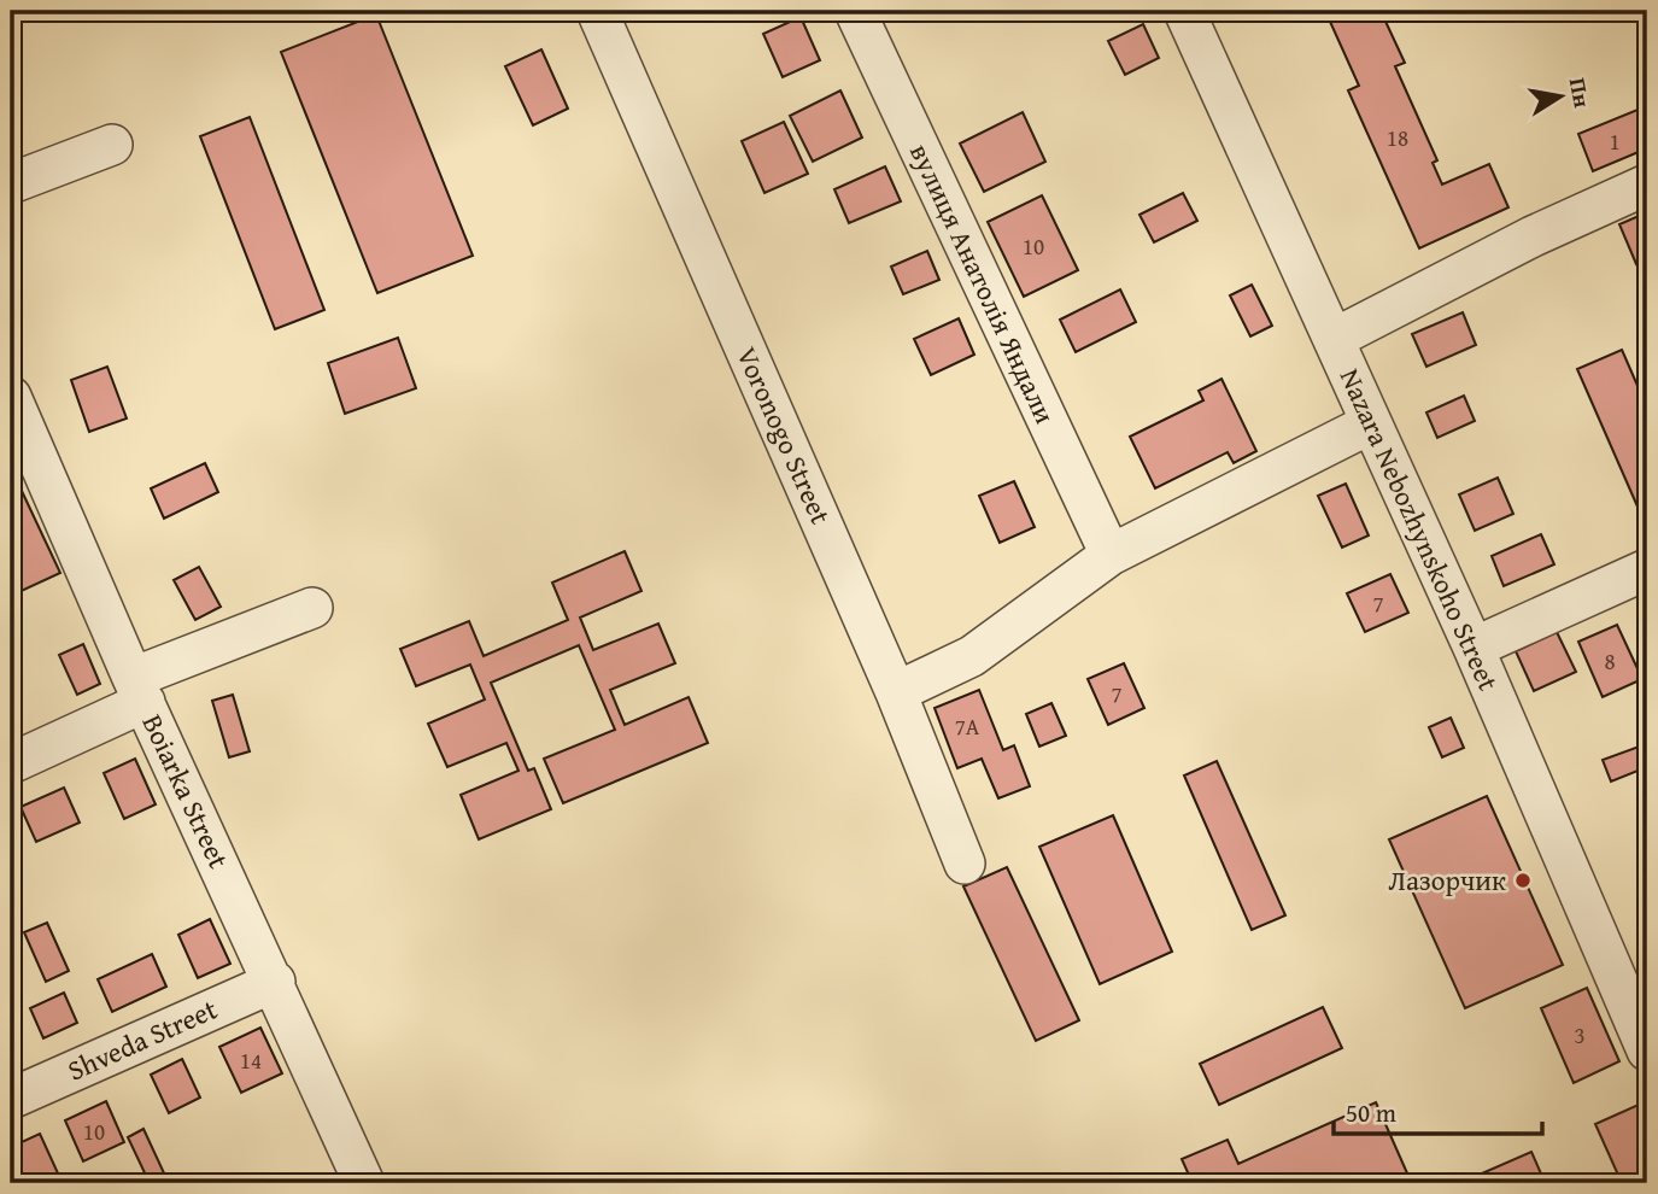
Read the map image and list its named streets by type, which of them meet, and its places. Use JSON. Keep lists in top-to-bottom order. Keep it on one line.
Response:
{"streets":{"street":["вулиця Анатолія Яндали","Voronogo Street","Nazara Nebozhynskoho Street","Boiarka Street","Shveda Street"]},"crossings":[["Boiarka Street","Shveda Street"]],"places":["Лазорчик"],"house_numbers":["18","1","10","7","8","7","7А","3","14","10"],"scale_bar":"50 m","north":"right"}
